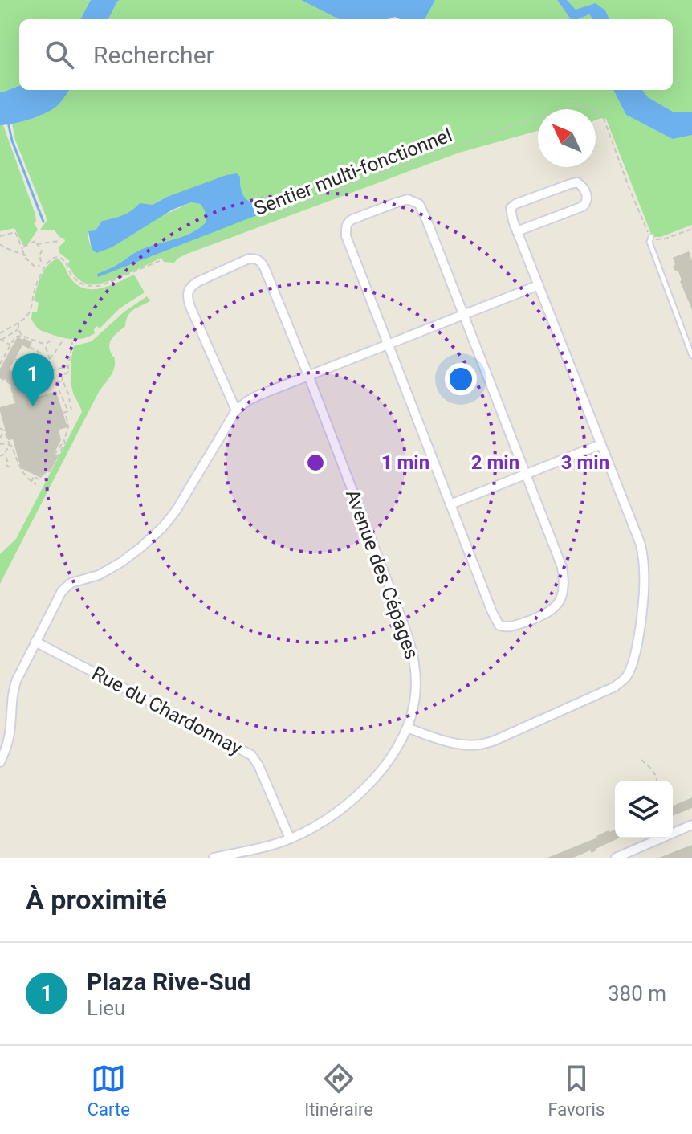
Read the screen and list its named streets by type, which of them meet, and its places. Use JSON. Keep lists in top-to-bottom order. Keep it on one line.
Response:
{"streets":{"street":["Avenue des Cépages","Rue du Chardonnay"],"path":["Sentier multi-fonctionnel"]},"crossings":[["Avenue des Cépages","Rue du Chardonnay"]],"north":"top left","page":{"search":"Rechercher","pins":"1","heading":"À proximité","list":[{"mark":"1","name":"Plaza Rive-Sud","note":"Lieu","value":"380 m"}],"nav":["Carte","Itinéraire","Favoris"]},"rings":["1 min","2 min","3 min"]}
